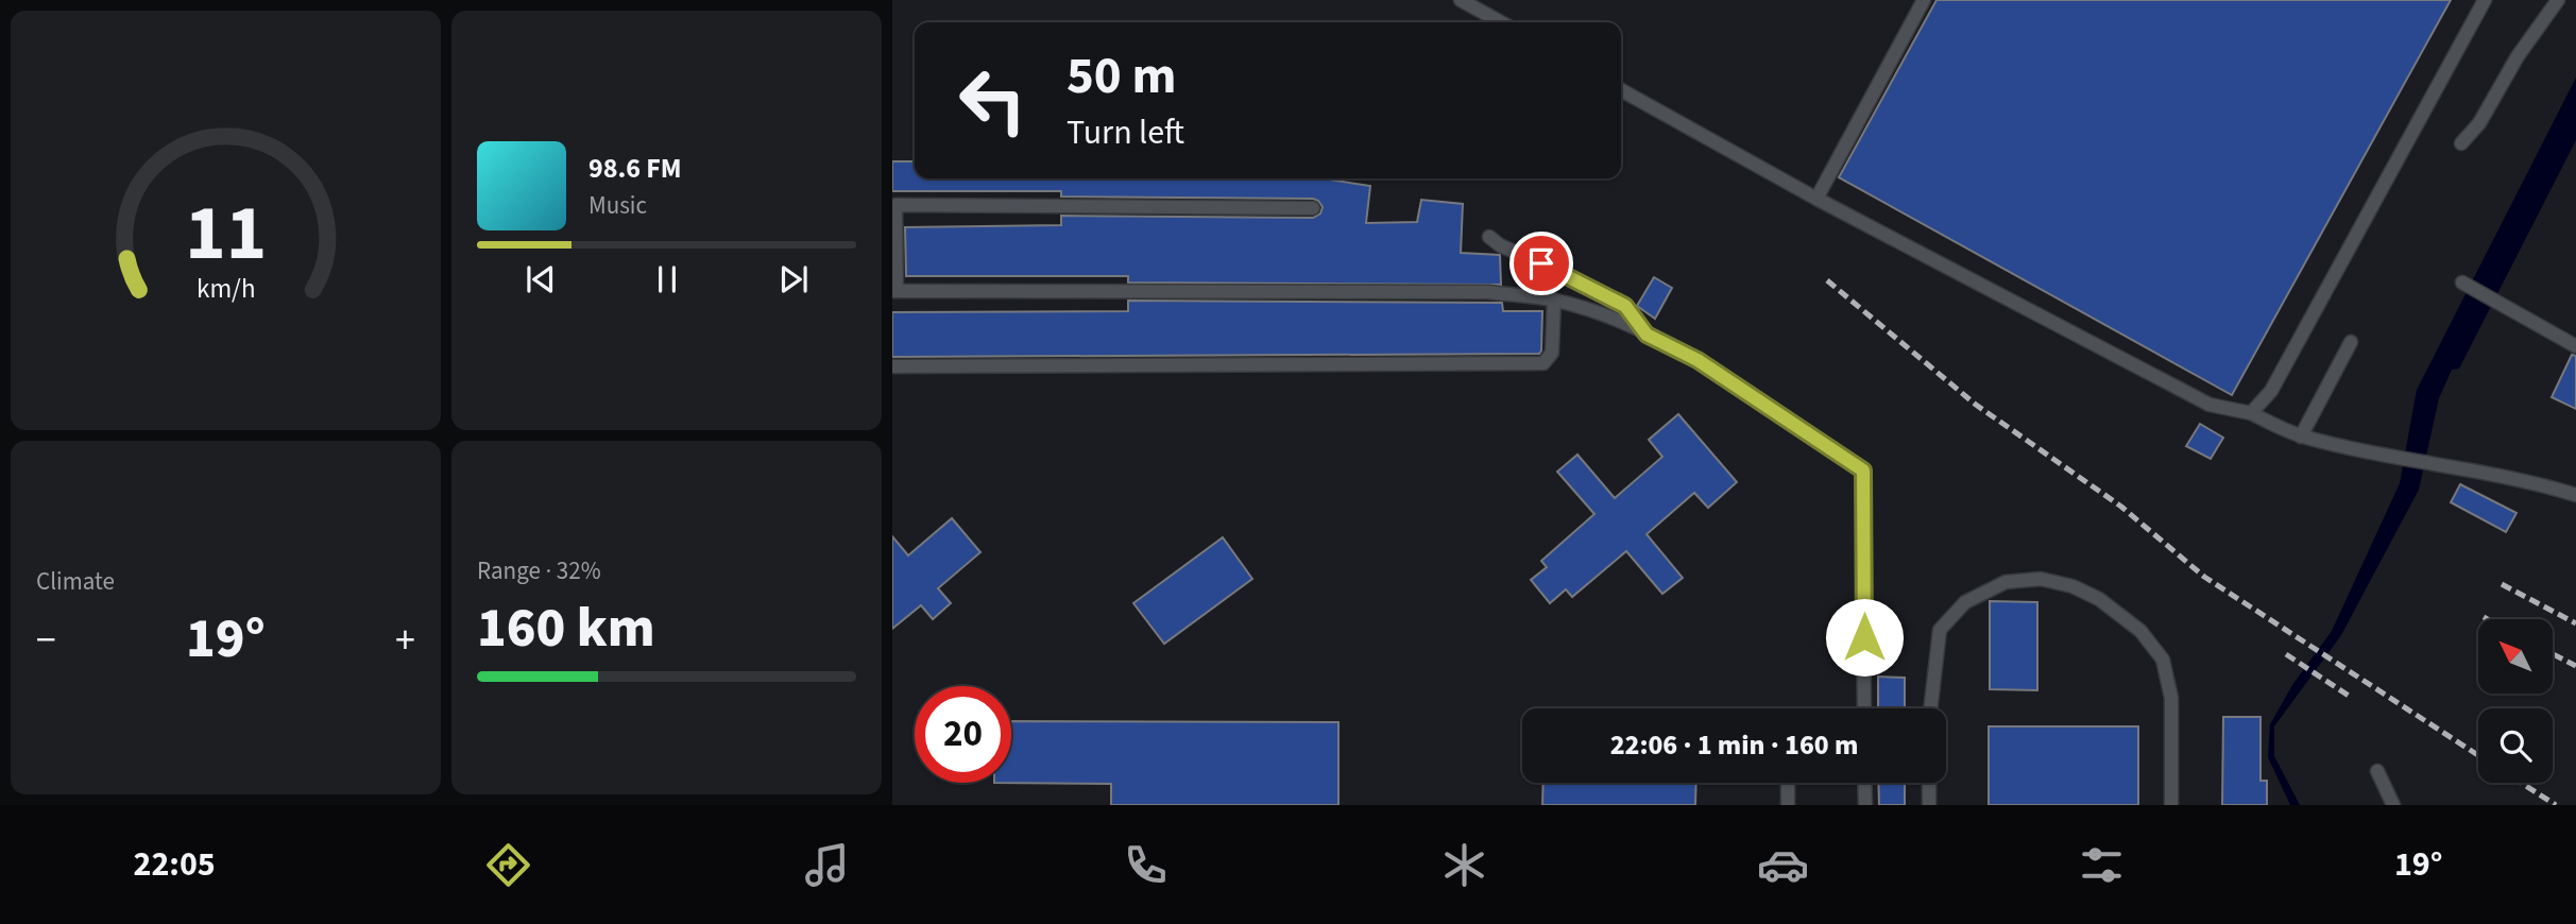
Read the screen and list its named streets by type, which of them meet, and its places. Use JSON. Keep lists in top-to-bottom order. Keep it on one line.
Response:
{"north":"top left","page":{"turn":["50 m","Turn left"],"song":["98.6 FM","Music"],"tile":["Climate",["Range · 32%","160 km"]],"heat":["−","19°","+"],"limit":"20","trip":"22:06 · 1 min · 160 m","tabs":["22:05","19°"],"gauge":["11","km/h"]}}
